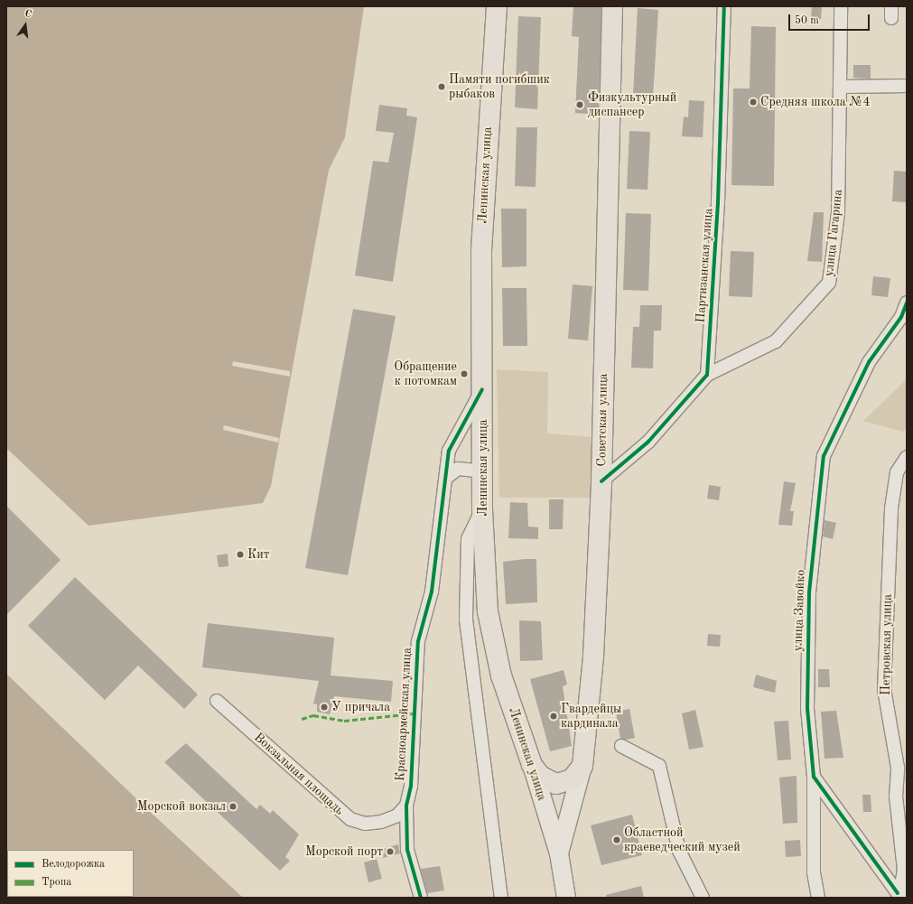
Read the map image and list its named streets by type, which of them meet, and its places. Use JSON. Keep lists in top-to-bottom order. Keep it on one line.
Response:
{"streets":{"main road":["Ленинская улица","Советская улица"],"street":["улица Гагарина","Партизанская улица","улица Завойко","Петровская улица","Красноармейская улица","Вокзальная площадь"]},"crossings":[["Ленинская улица","Советская улица"],["Ленинская улица","Красноармейская улица"],["улица Гагарина","Партизанская улица"],["Красноармейская улица","Вокзальная площадь"]],"places":["Памяти погибшик рыбаков","Средняя школа №4","Физкультурный диспансер","Обращение к потомкам","Кит","У причала","Гвардейцы кардинала","Морской вокзал","Областной краеведческий музей","Морской порт"],"legend":["Велодорожка","Тропа"],"scale_bar":"50 m","north":"top"}
